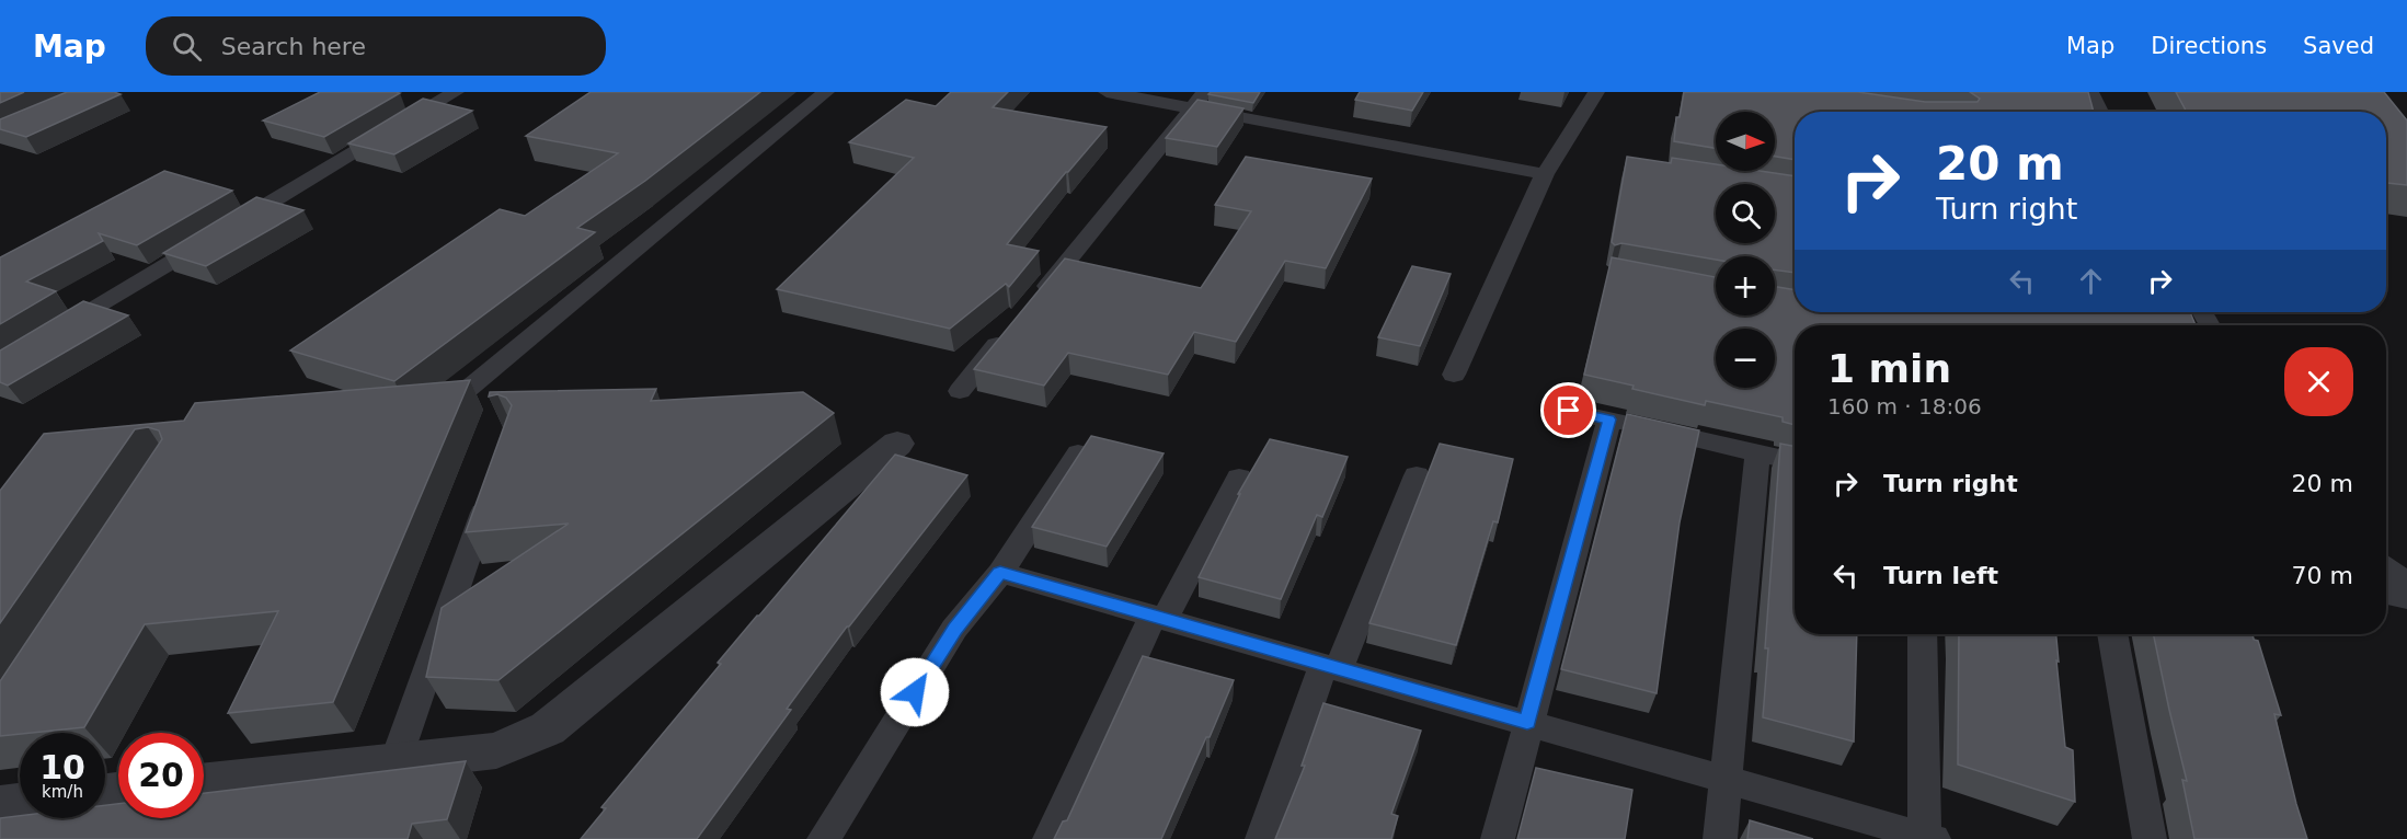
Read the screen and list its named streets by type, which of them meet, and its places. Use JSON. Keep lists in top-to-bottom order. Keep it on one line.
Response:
{"north":"right","page":{"header":"Map","search":"Search here","nav":["Map","Directions","Saved"],"map_buttons":["+","−"],"turn":["20 m","Turn right"],"heading":["1 min","160 m · 18:06"],"list":[{"name":"Turn right","value":"20 m"},{"name":"Turn left","value":"70 m"}],"speed":"10 km/h","limit":"20"}}
